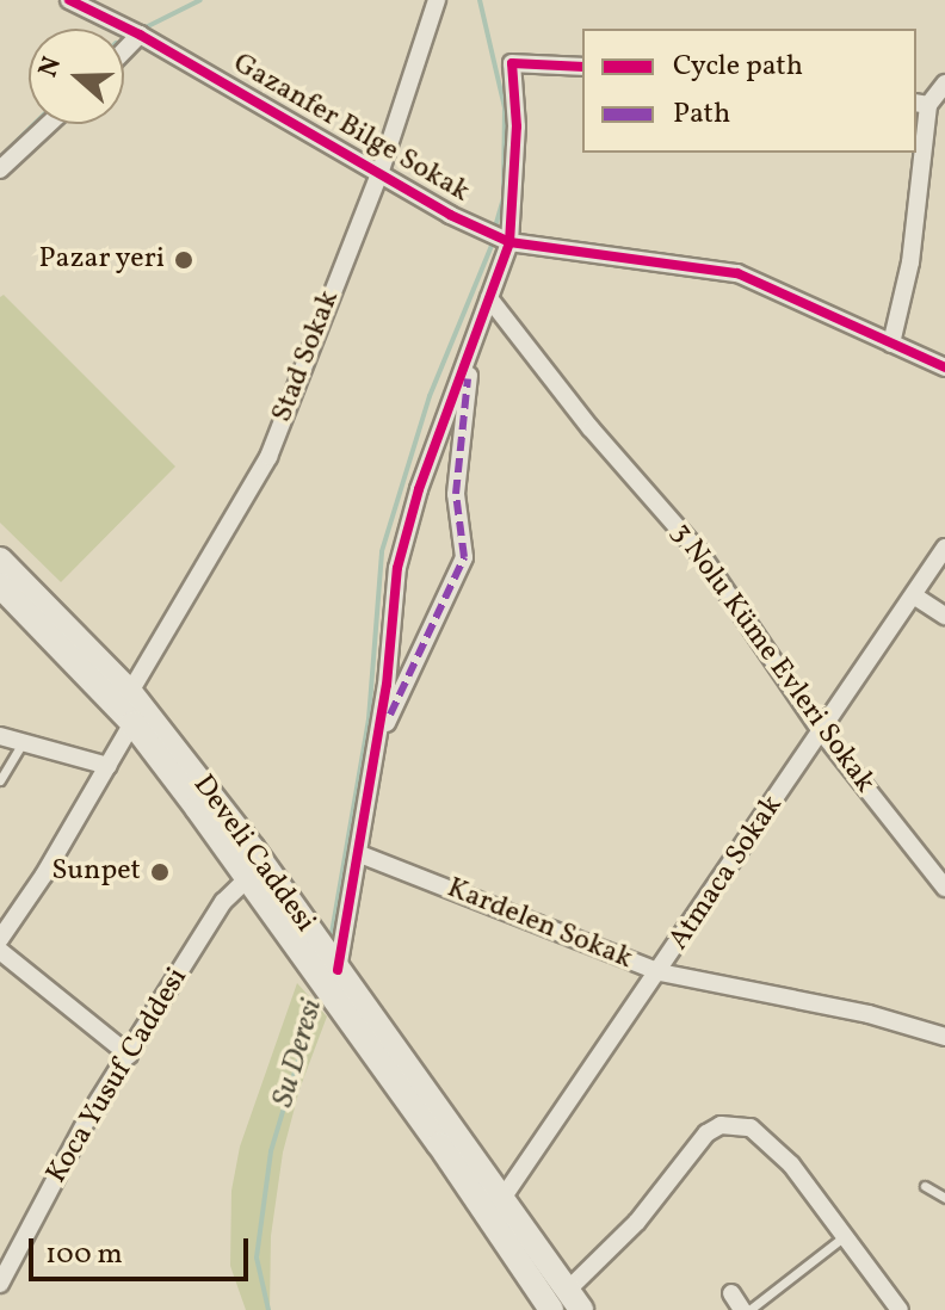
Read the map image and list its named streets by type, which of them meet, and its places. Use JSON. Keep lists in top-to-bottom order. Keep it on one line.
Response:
{"streets":{"main road":["Develi Caddesi"],"street":["Gazanfer Bilge Sokak","Stad Sokak","3 Nolu Küme Evleri Sokak","Atmaca Sokak","Kardelen Sokak","Koca Yusuf Caddesi"]},"crossings":[["Gazanfer Bilge Sokak","Stad Sokak"],["Stad Sokak","Develi Caddesi"],["3 Nolu Küme Evleri Sokak","Atmaca Sokak"],["Develi Caddesi","Atmaca Sokak"],["Develi Caddesi","Koca Yusuf Caddesi"],["Atmaca Sokak","Kardelen Sokak"]],"water":["Su Deresi"],"places":["Pazar yeri","Sunpet"],"legend":["Cycle path","Path"],"scale_bar":"100 m","north":"left"}
